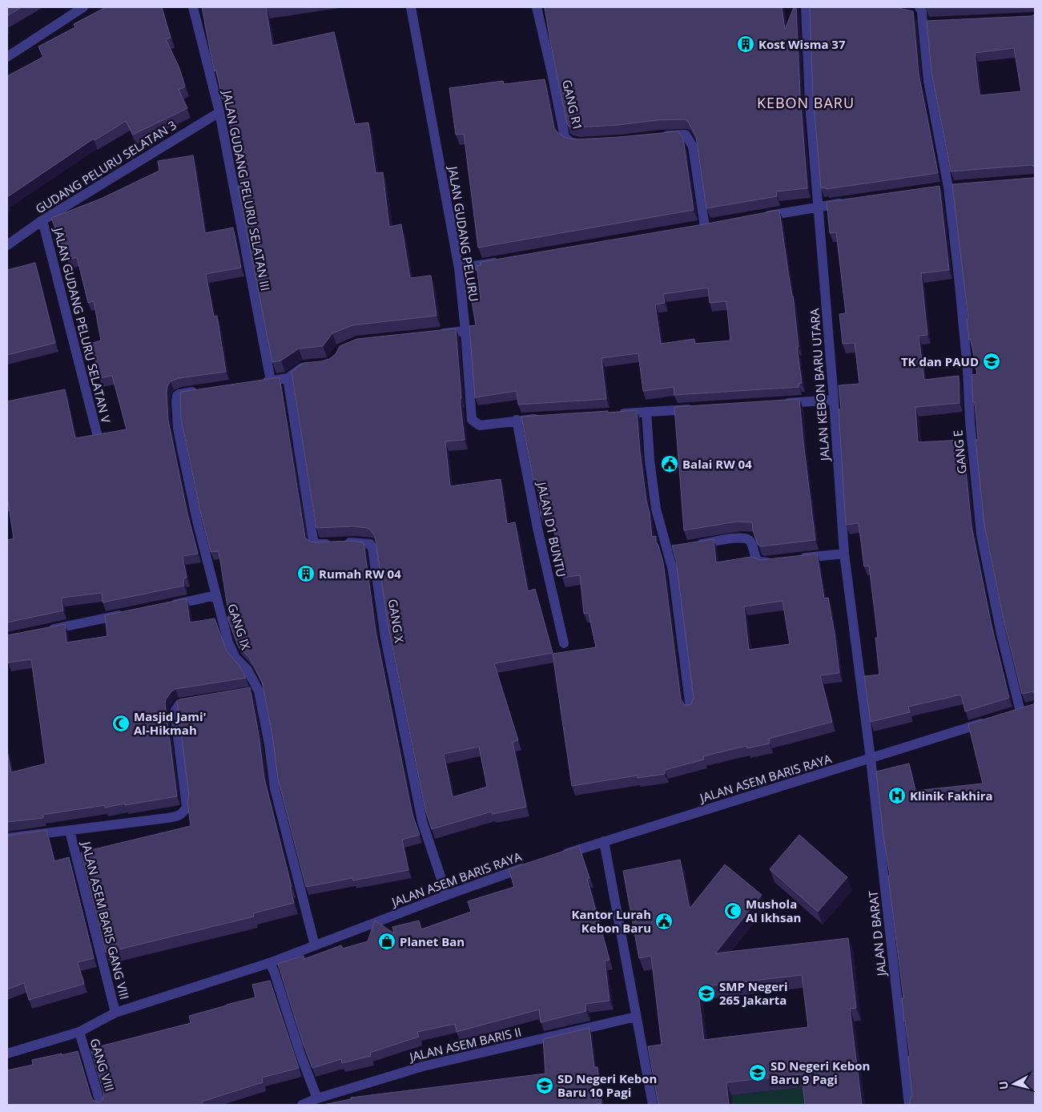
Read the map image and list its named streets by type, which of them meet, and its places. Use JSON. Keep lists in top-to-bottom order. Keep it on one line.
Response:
{"streets":{"street":["GANG R1","GUDANG PELURU SELATAN 3","JALAN GUDANG PELURU SELATAN III","JALAN GUDANG PELURU","JALAN GUDANG PELURU SELATAN V","JALAN KEBON BARU UTARA","GANG E","JALAN D1 BUNTU","GANG X","GANG IX","JALAN ASEM BARIS RAYA","JALAN ASEM BARIS GANG VIII","JALAN D BARAT","JALAN ASEM BARIS II","GANG VIII"]},"crossings":[["GUDANG PELURU SELATAN 3","JALAN GUDANG PELURU SELATAN III"],["GUDANG PELURU SELATAN 3","JALAN GUDANG PELURU SELATAN V"],["JALAN GUDANG PELURU","JALAN D1 BUNTU"],["JALAN KEBON BARU UTARA","JALAN ASEM BARIS RAYA"],["JALAN KEBON BARU UTARA","JALAN D BARAT"],["GANG X","JALAN ASEM BARIS RAYA"],["GANG IX","JALAN ASEM BARIS RAYA"],["JALAN ASEM BARIS RAYA","JALAN ASEM BARIS GANG VIII"],["JALAN ASEM BARIS RAYA","JALAN D BARAT"],["JALAN ASEM BARIS RAYA","GANG VIII"]],"districts":["KEBON BARU"],"places":{"building":["Kost Wisma 37","Rumah RW 04"],"school or university":["TK dan PAUD","SMP Negeri 265 Jakarta","SD Negeri Kebon Baru 9 Pagi","SD Negeri Kebon Baru 10 Pagi"],"public building":["Balai RW 04","Kantor Lurah Kebon Baru"],"mosque":["Masjid Jami' Al-Hikmah","Mushola Al Ikhsan"],"hospital":["Klinik Fakhira"],"shop":["Planet Ban"]},"north":"left"}
